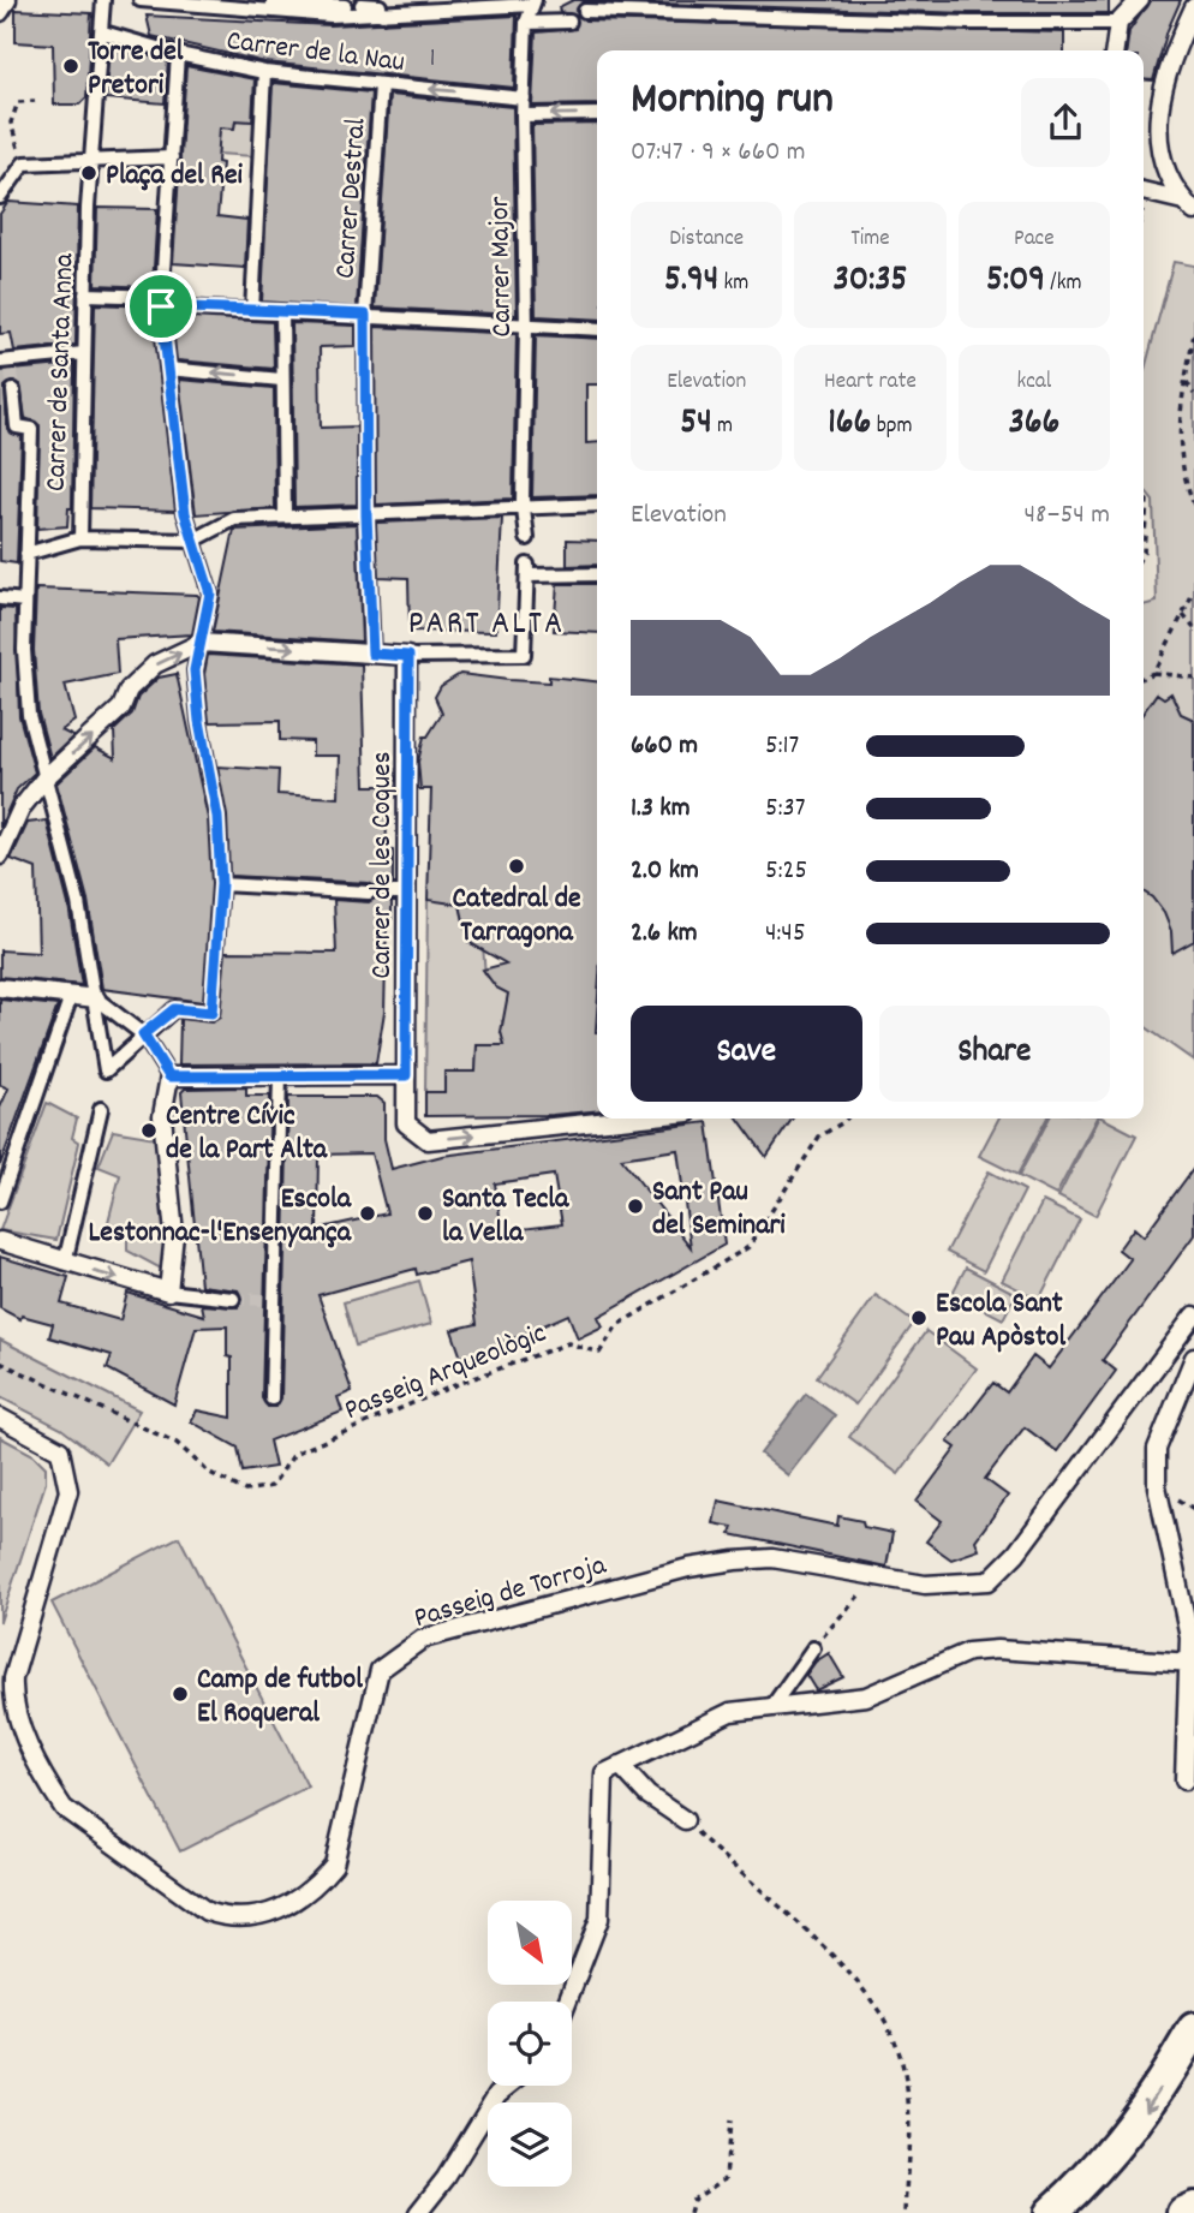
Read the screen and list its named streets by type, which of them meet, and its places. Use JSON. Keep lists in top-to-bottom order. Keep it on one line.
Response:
{"streets":{"street":["Carrer de la Nau","Carrer Destral","Carrer Major","Carrer de Santa Anna","Carrer de les Coques","Passeig de Torroja"],"path":["Passeig Arqueològic"]},"crossings":[["Carrer de la Nau","Carrer Destral"],["Carrer de la Nau","Carrer Major"]],"districts":["PART ALTA"],"places":["Torre del Pretori","Plaça del Rei","Catedral de Tarragona","Centre Cívic de la Part Alta","Sant Pau del Seminari","Escola Lestonnac-l'Ensenyança","Santa Tecla la Vella","Escola Sant Pau Apòstol","Camp de futbol El Roqueral"],"house_numbers":["1"],"north":"bottom right","page":{"heading":["Morning run","07:47 · 9 × 660 m"],"stats":[["Distance","5.94 km"],["Time","30:35"],["Pace","5:09 /km"],["Elevation","54 m"],["Heart rate","166 bpm"],["kcal","366"]],"chart":["Elevation","48–54 m"],"list":[{"name":"660 m","note":"5:17"},{"name":"1.3 km","note":"5:37"},{"name":"2.0 km","note":"5:25"},{"name":"2.6 km","note":"4:45"}],"buttons":["Save","Share"]}}
